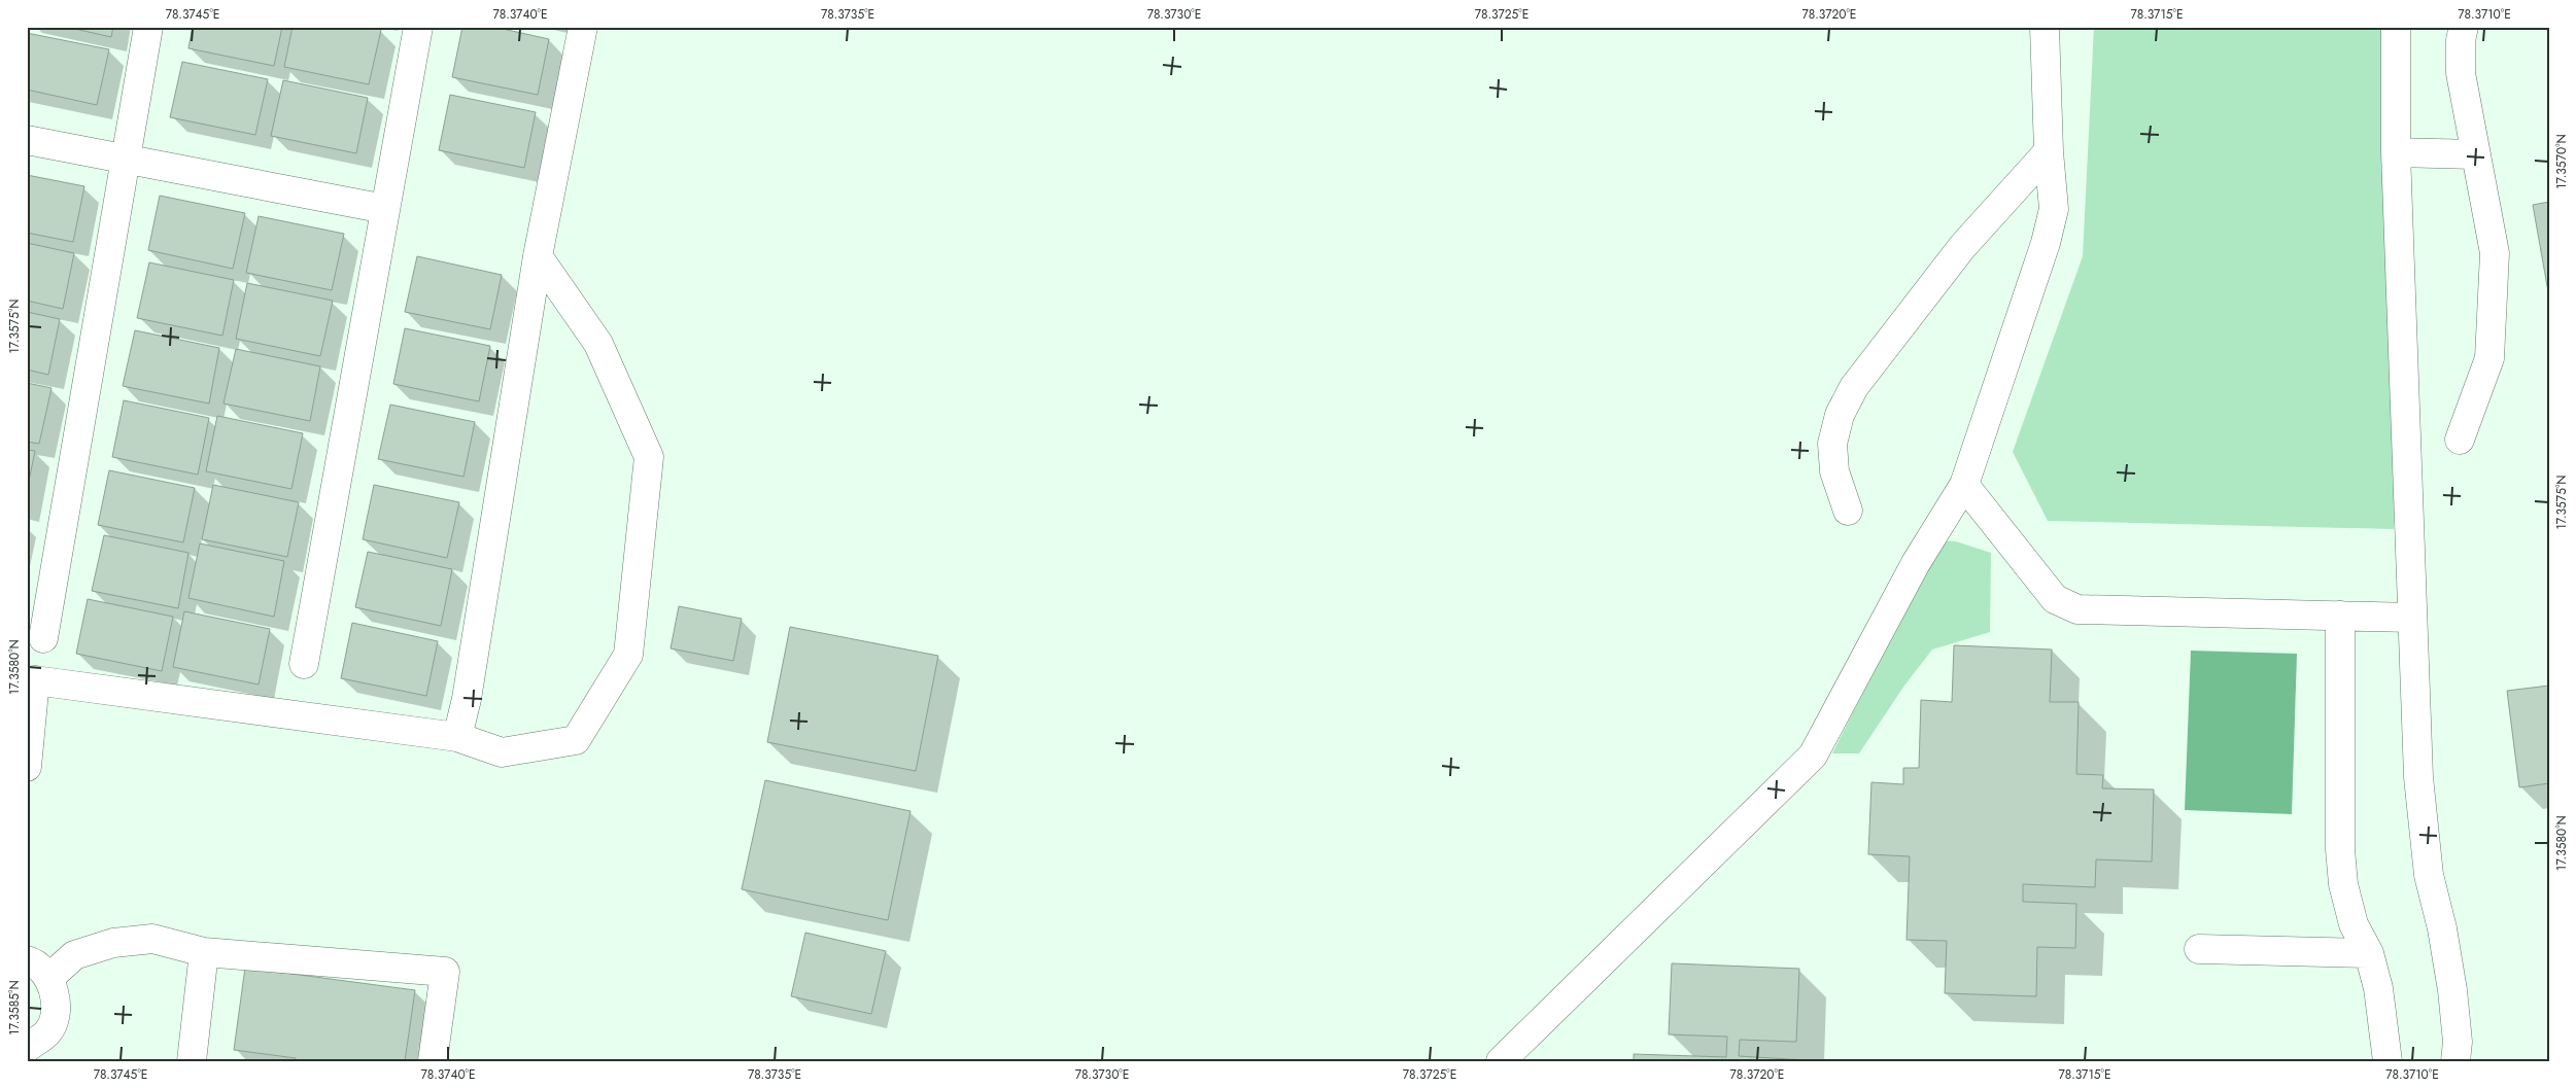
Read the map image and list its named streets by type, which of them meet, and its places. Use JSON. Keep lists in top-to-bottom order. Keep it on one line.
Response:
{"coordinates":["78.3745°E","78.3740°E","78.3735°E","78.3730°E","78.3725°E","78.3720°E","78.3715°E","78.3710°E","17.3570°N","17.3575°N","17.3580°N","17.3585°N"]}
